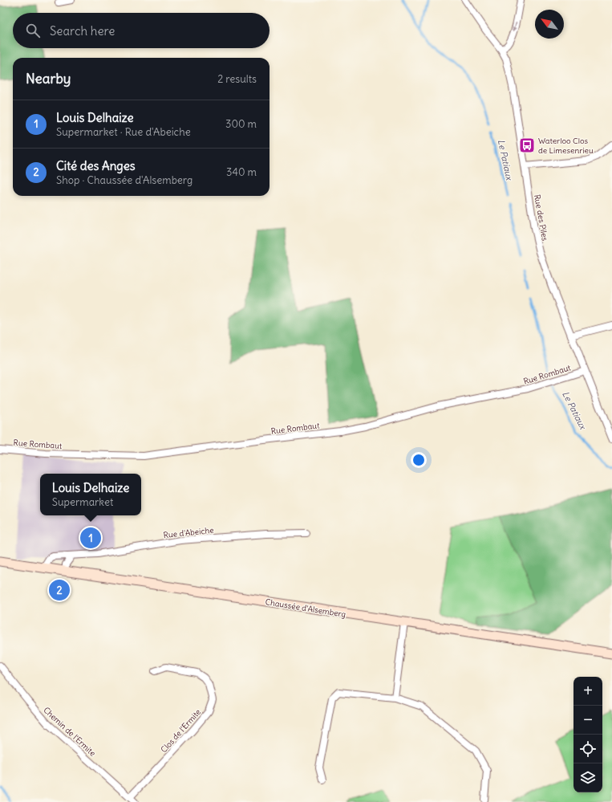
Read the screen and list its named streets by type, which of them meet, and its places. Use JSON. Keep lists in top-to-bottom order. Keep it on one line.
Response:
{"streets":{"main road":["Chaussée d'Alsemberg"],"street":["Rue des Piles","Rue Rombaut","Rue d'Abeiche","Clos de l'Ermite","Chemin de l'Ermite"]},"crossings":[["Rue des Piles","Rue Rombaut"],["Rue d'Abeiche","Chaussée d'Alsemberg"],["Clos de l'Ermite","Chemin de l'Ermite"]],"water":["Le Patiaux"],"places":{"bus stop":["Waterloo Clos de Limesenrieu"]},"north":"top left","page":{"search":"Search here","heading":["Nearby","2 results"],"list":[{"mark":"1","name":"Louis Delhaize","note":"Supermarket · Rue d'Abeiche","value":"300 m"},{"mark":"2","name":"Cité des Anges","note":"Shop · Chaussée d'Alsemberg","value":"340 m"}],"popup":["Louis Delhaize","Supermarket"],"pins":["1","2"],"map_buttons":["+","−"]}}
